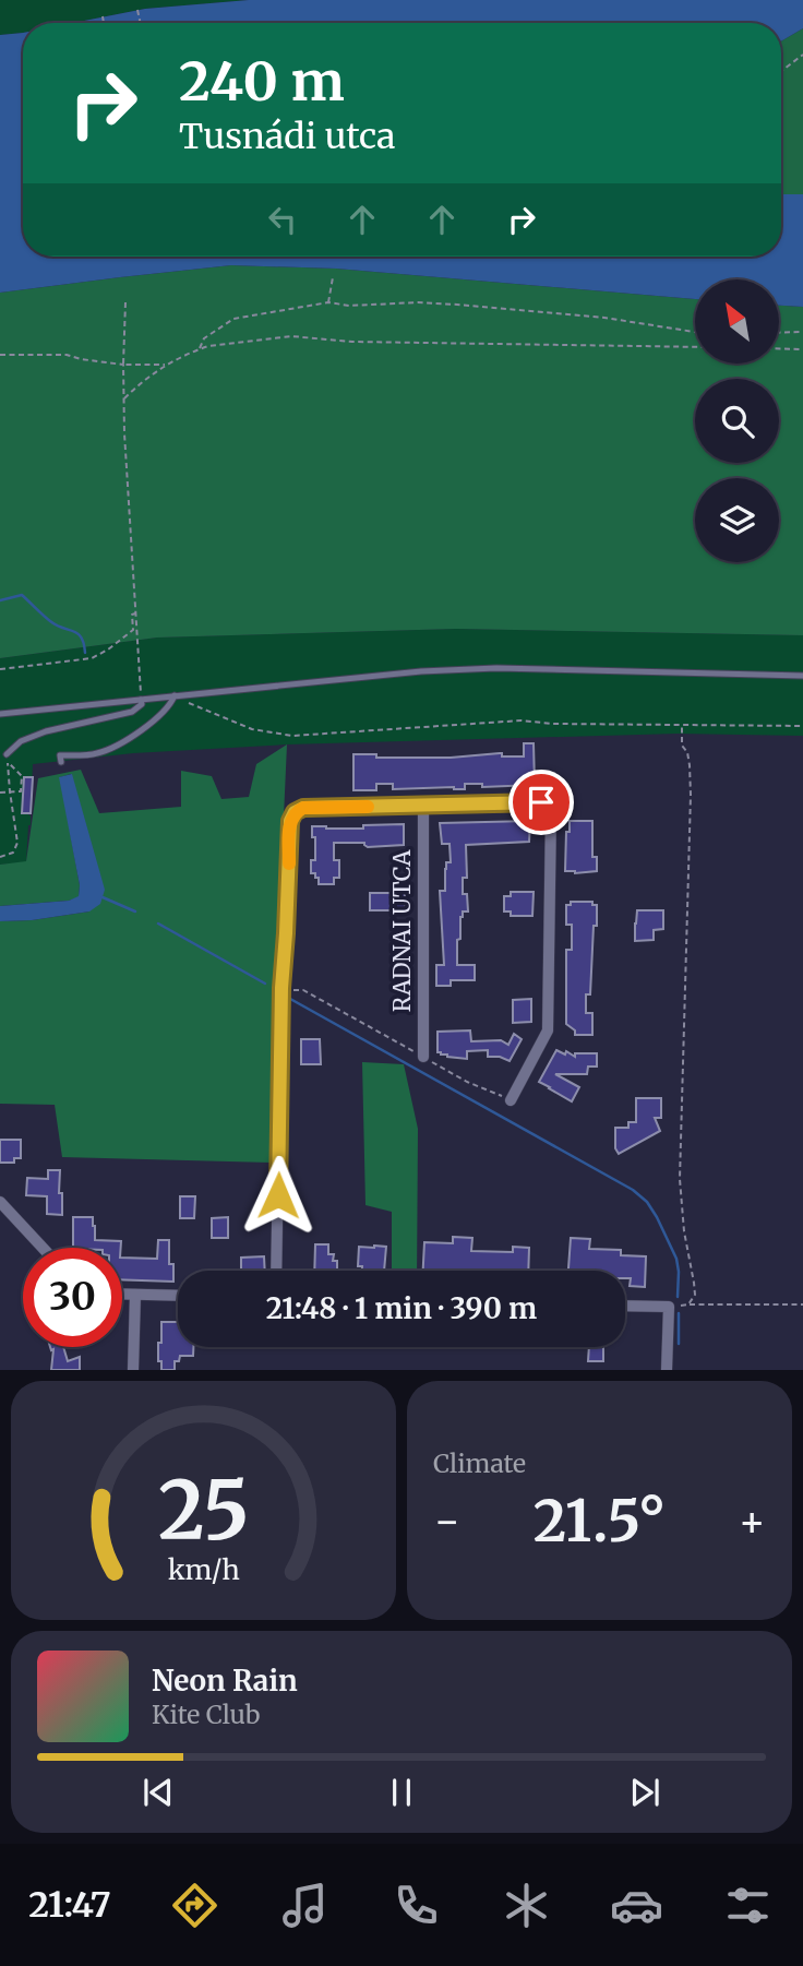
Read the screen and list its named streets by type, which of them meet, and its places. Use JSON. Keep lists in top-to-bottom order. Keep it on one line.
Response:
{"streets":{"street":["RADNAI UTCA"]},"north":"top left","page":{"turn":["240 m","Tusnádi utca"],"limit":"30","trip":"21:48 · 1 min · 390 m","tile":"Climate","heat":["−","21.5°","+"],"song":["Neon Rain","Kite Club"],"tabs":"21:47","gauge":["25","km/h"]}}
